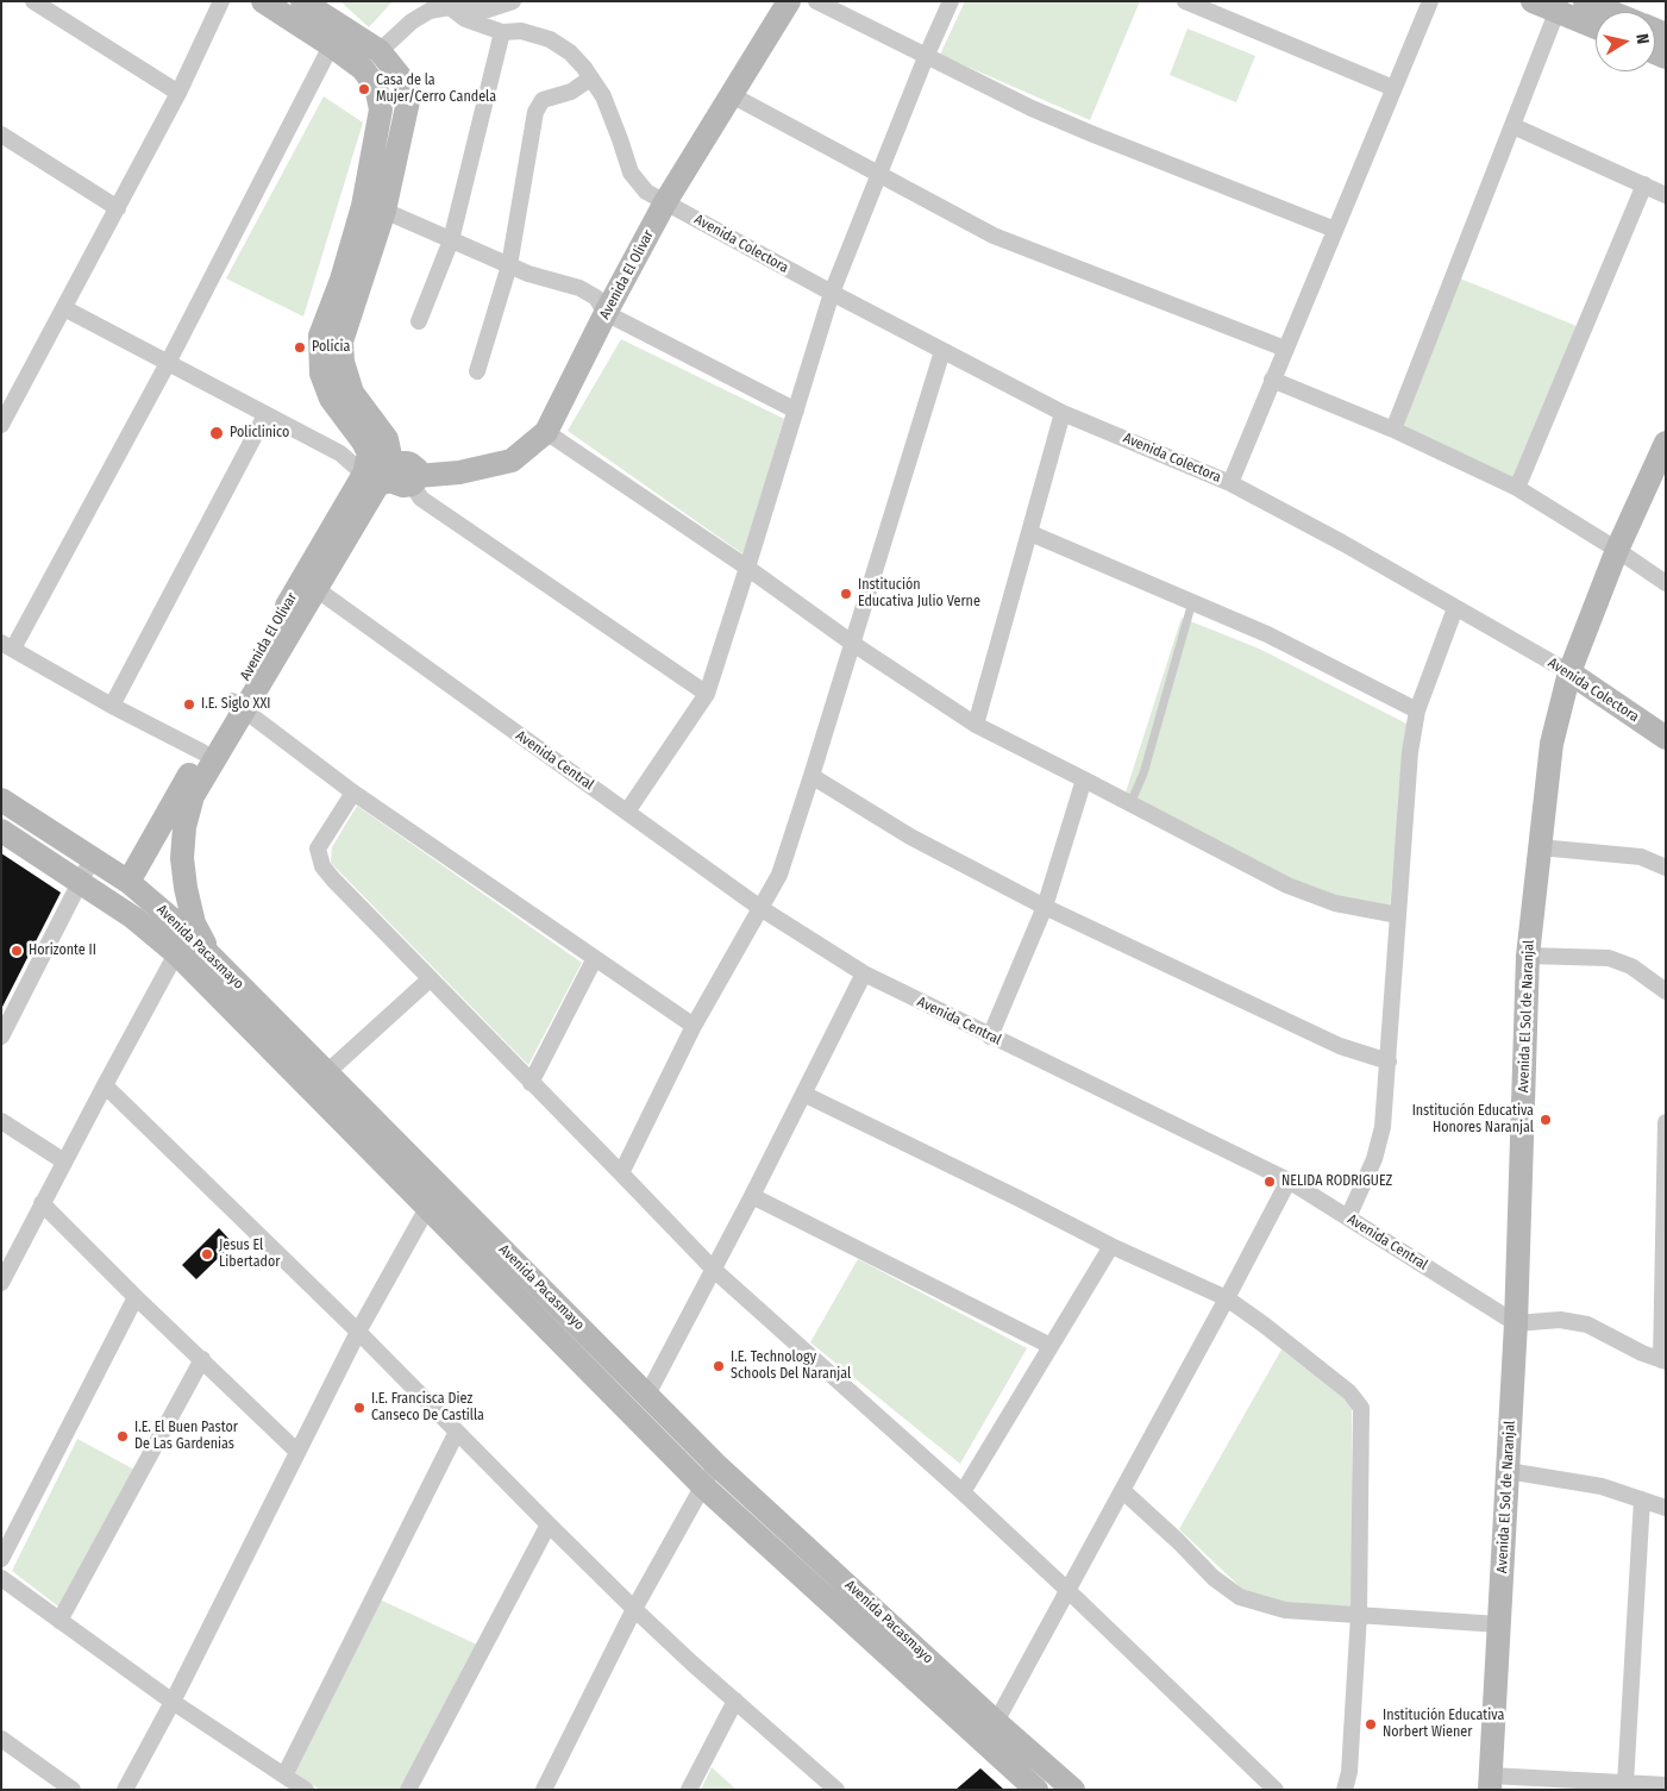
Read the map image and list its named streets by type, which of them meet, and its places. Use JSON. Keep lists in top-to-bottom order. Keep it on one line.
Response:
{"streets":{"street":["Avenida Colectora","Avenida El Olivar","Avenida Central","Avenida Pacasmayo","Avenida El Sol de Naranjal"]},"crossings":[["Avenida Colectora","Avenida El Olivar"],["Avenida Colectora","Avenida El Sol de Naranjal"],["Avenida El Olivar","Avenida Central"],["Avenida El Olivar","Avenida Pacasmayo"],["Avenida Central","Avenida El Sol de Naranjal"]],"places":["Casa de la Mujer/Cerro Candela","Policia","Policlinico","Institución Educativa Julio Verne","I.E. Siglo XXI","Horizonte II","Institución Educativa Honores Naranjal","NELIDA RODRIGUEZ","Jesus El Libertador","I.E. Technology Schools Del Naranjal","I.E. Francisca Diez Canseco De Castilla","I.E. El Buen Pastor De Las Gardenias","Institución Educativa Norbert Wiener"],"north":"right"}
